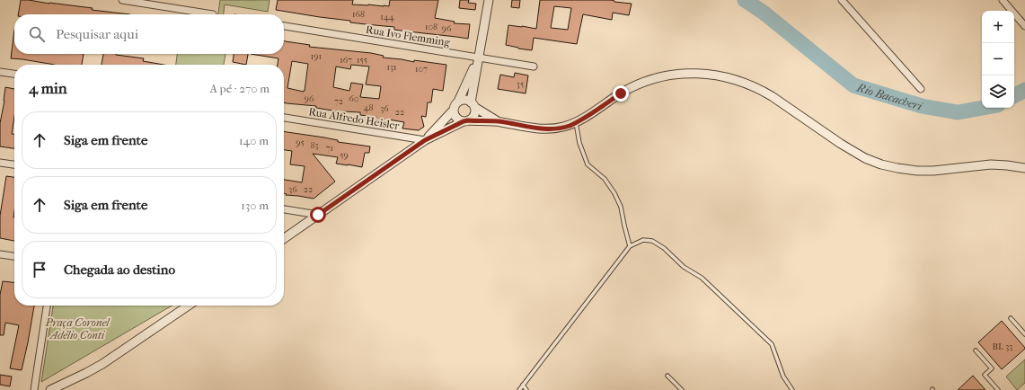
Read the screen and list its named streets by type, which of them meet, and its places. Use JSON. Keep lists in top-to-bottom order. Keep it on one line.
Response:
{"streets":{"street":["Rua Ivo Flemming","Rua Alfredo Heisler"]},"water":["Rio Bacacheri"],"parks":["Praça Coronel Adélio Conti"],"house_numbers":["168","144","108","96","191","167","155","131","107","35","96","60","72","48","36","22","95","83","71","59","36","22","BL 33"],"page":{"map_buttons":["+","−"],"search":"Pesquisar aqui","heading":["4 min","A pé · 270 m"],"list":[["Siga em frente","140 m"],["Siga em frente","130 m"],"Chegada ao destino"]}}
